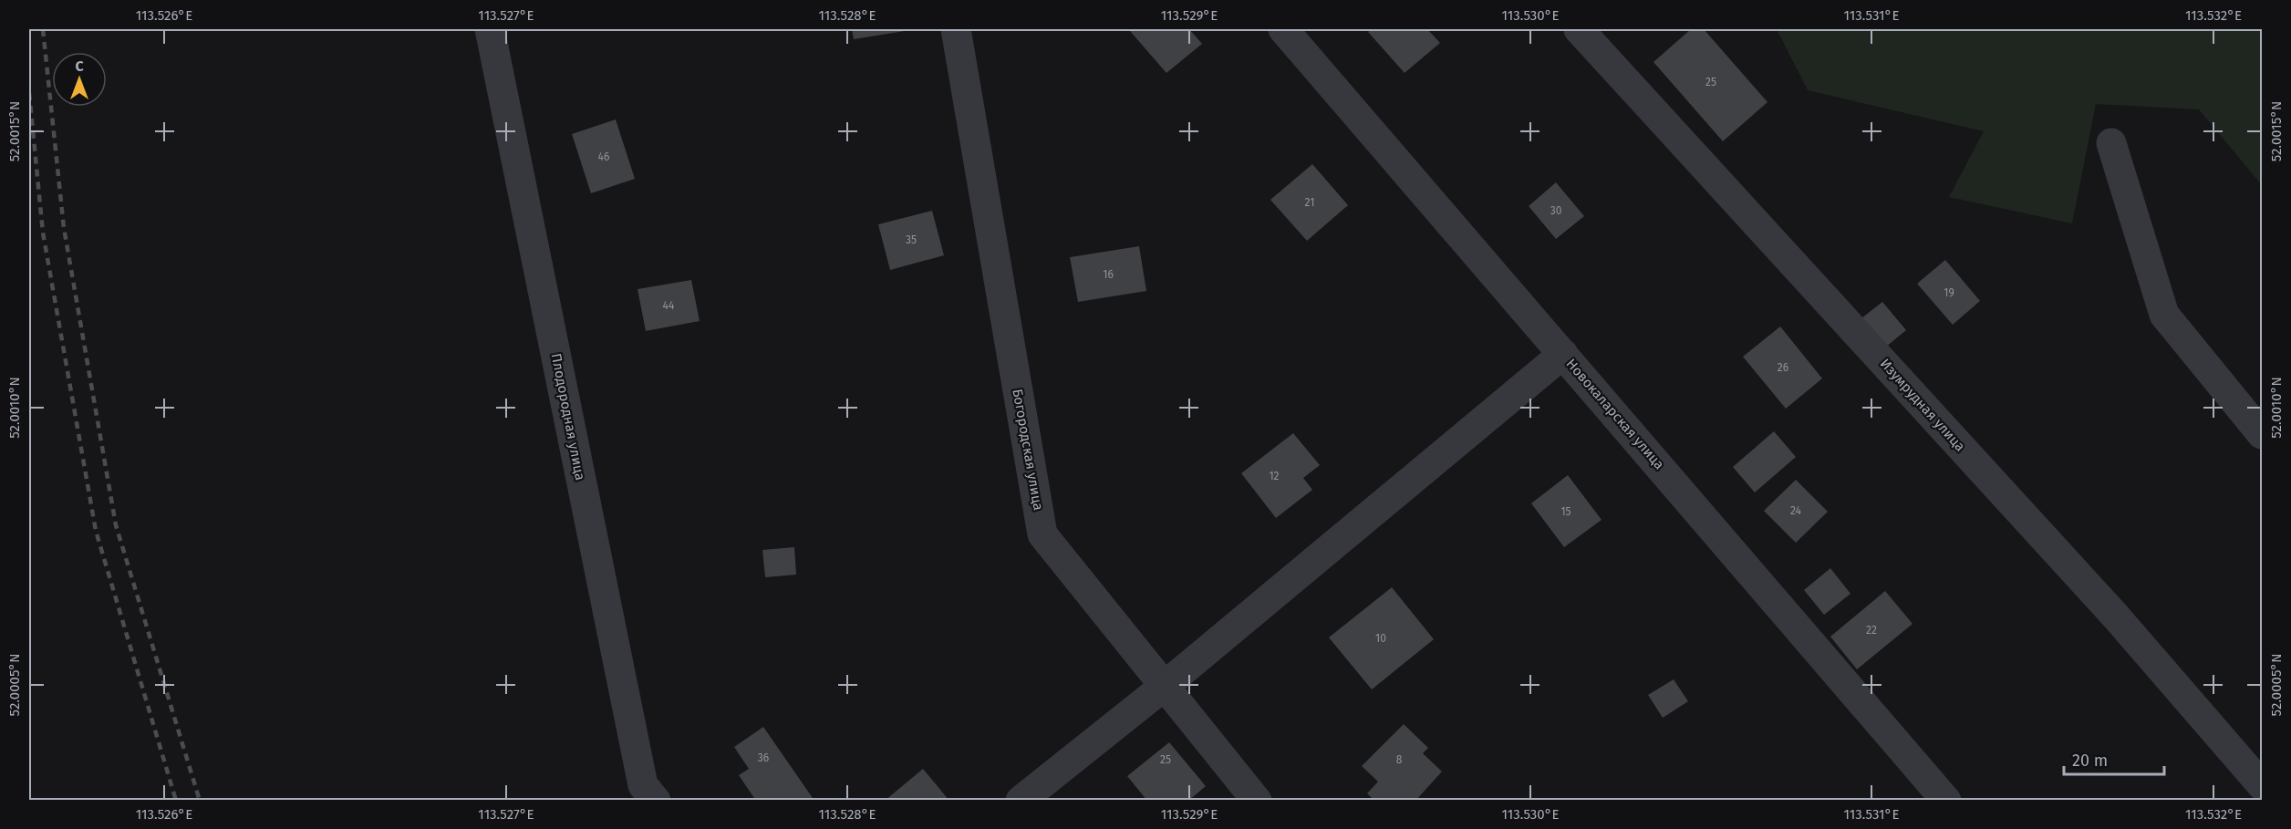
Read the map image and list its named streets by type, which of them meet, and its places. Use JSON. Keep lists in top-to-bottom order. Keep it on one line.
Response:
{"streets":{"street":["Изумрудная улица","Новокаларская улица","Плодородная улица","Богородская улица"]},"house_numbers":["25","46","21","30","35","16","19","44","26","12","24","15","22","10","36","25","8"],"scale_bar":"20 m","north":"top","coordinates":["113.526°E","113.527°E","113.528°E","113.529°E","113.530°E","113.531°E","113.532°E","52.0015°N","52.0010°N","52.0005°N"]}
